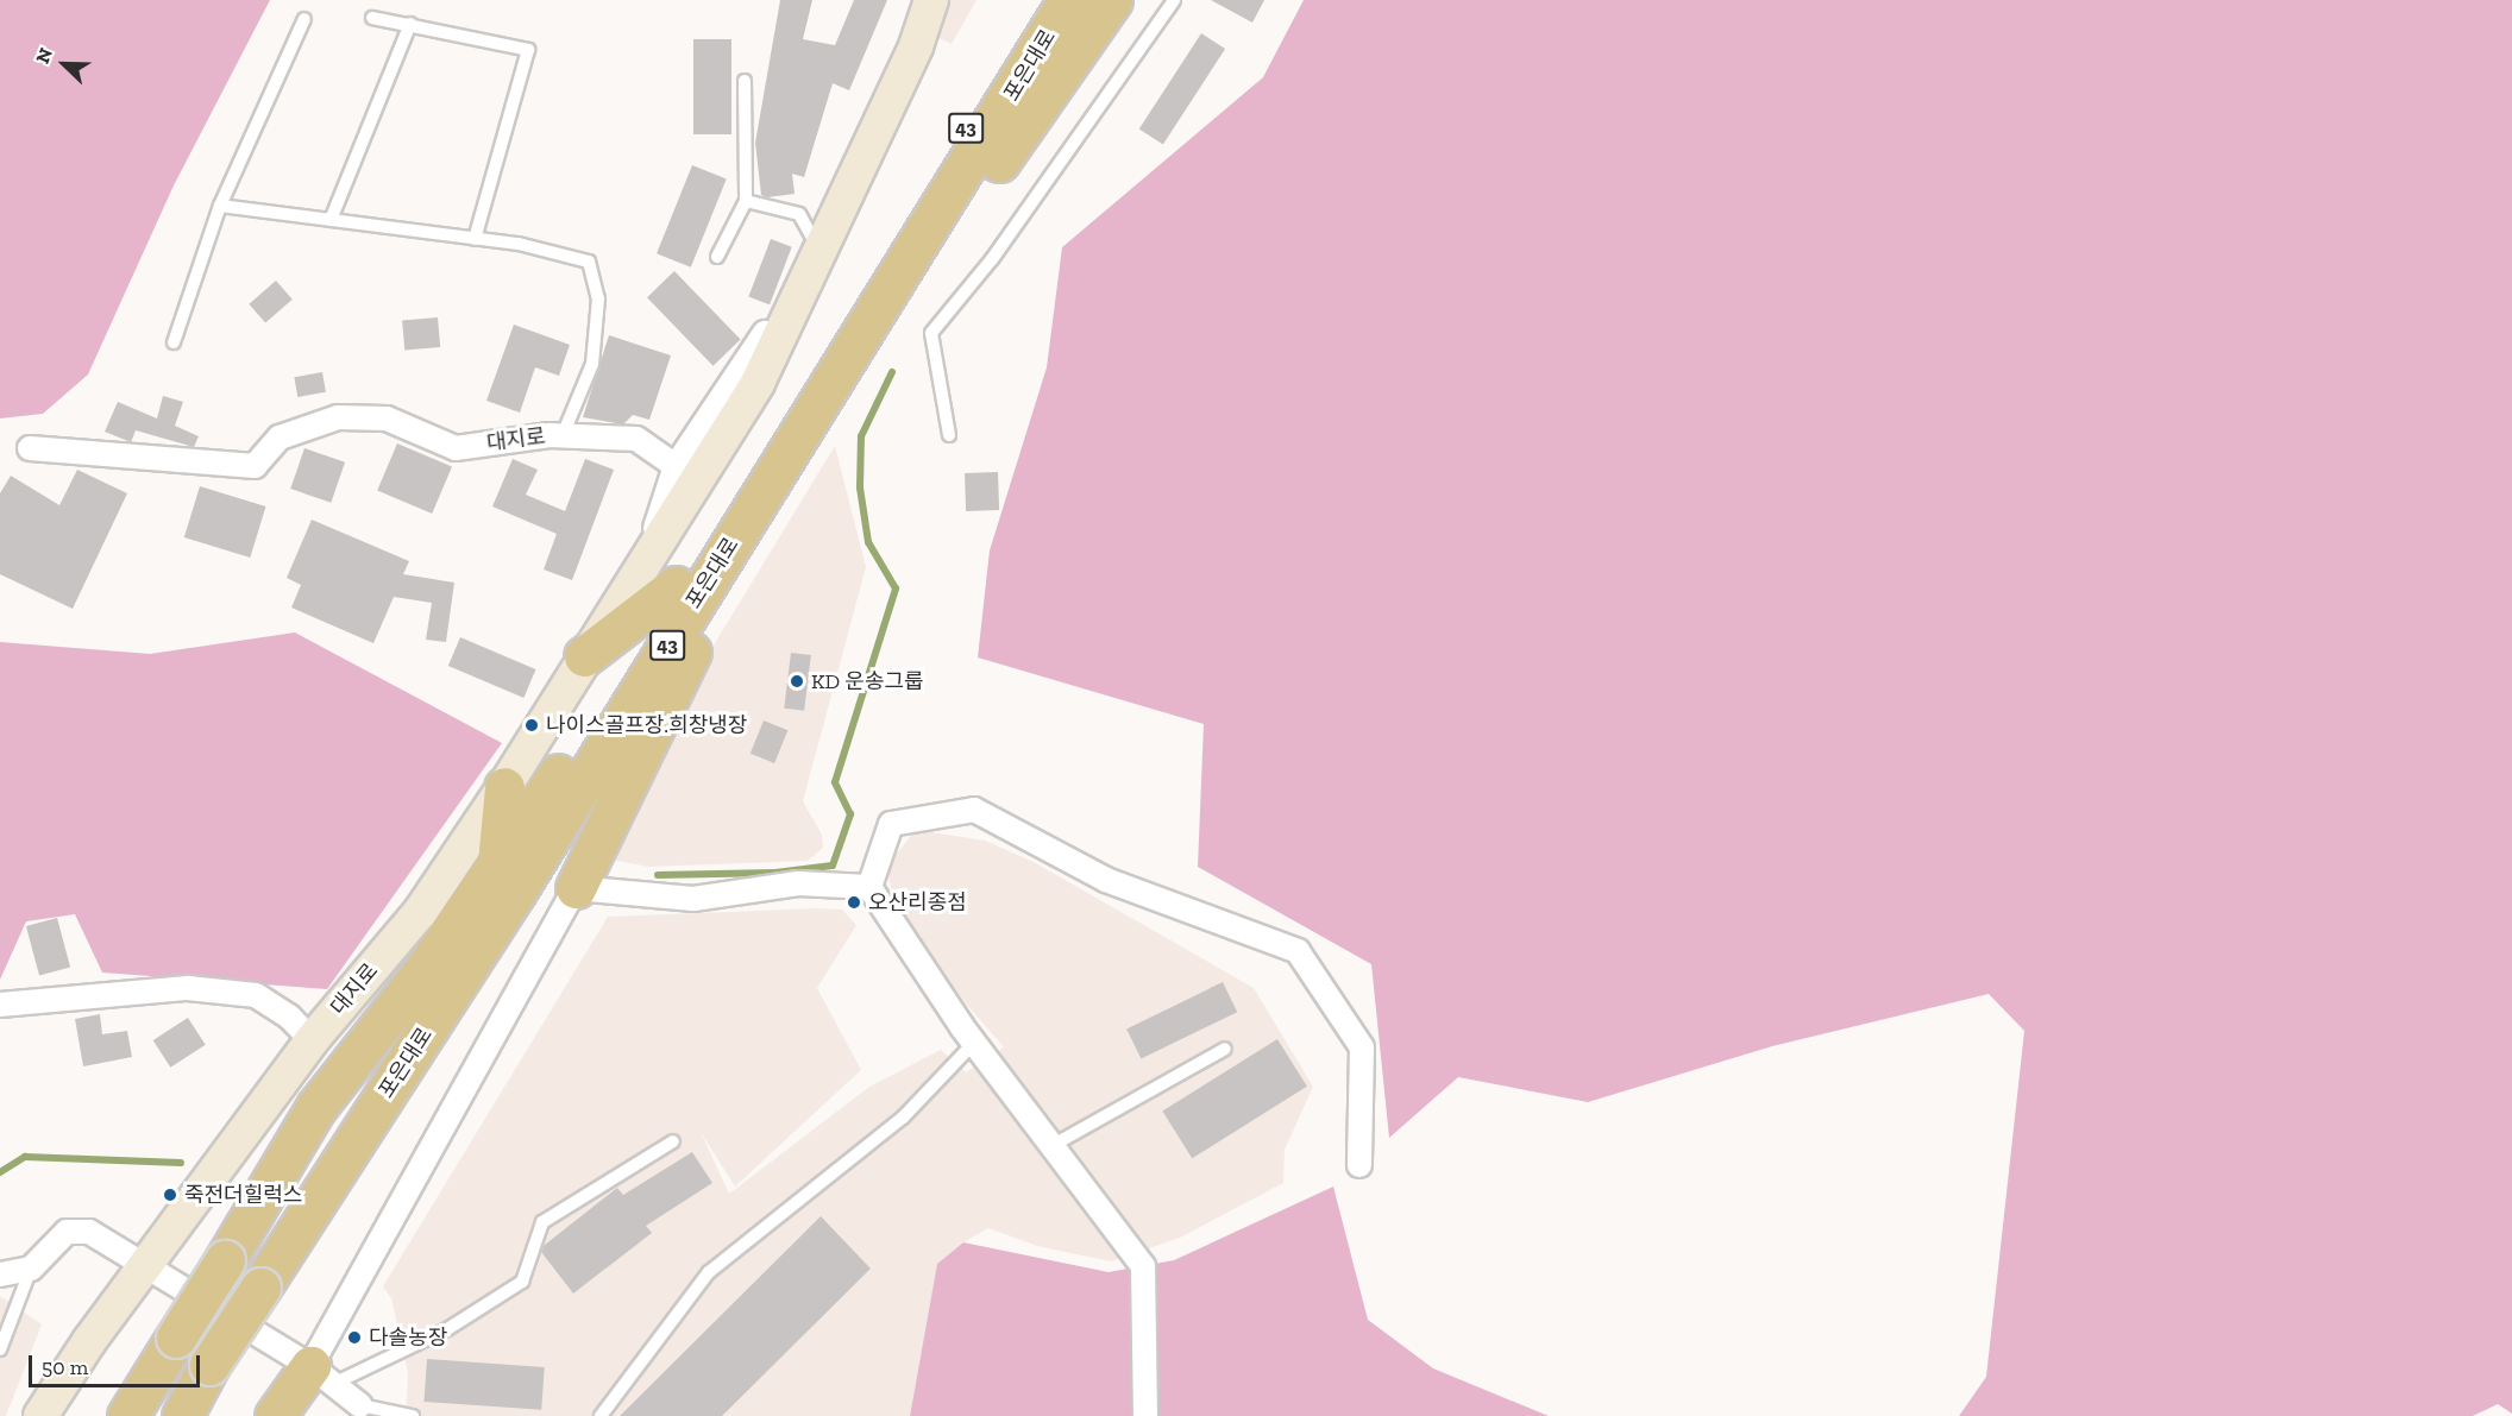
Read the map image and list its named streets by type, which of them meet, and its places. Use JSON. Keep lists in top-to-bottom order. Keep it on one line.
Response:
{"streets":{"highway":["포은대로","43"],"main road":["대지로"]},"places":["KD 운송그룹","나이스골프장.희창냉장","오산리종점","죽전더힐럭스","다솔농장"],"scale_bar":"50 m","north":"top left"}
